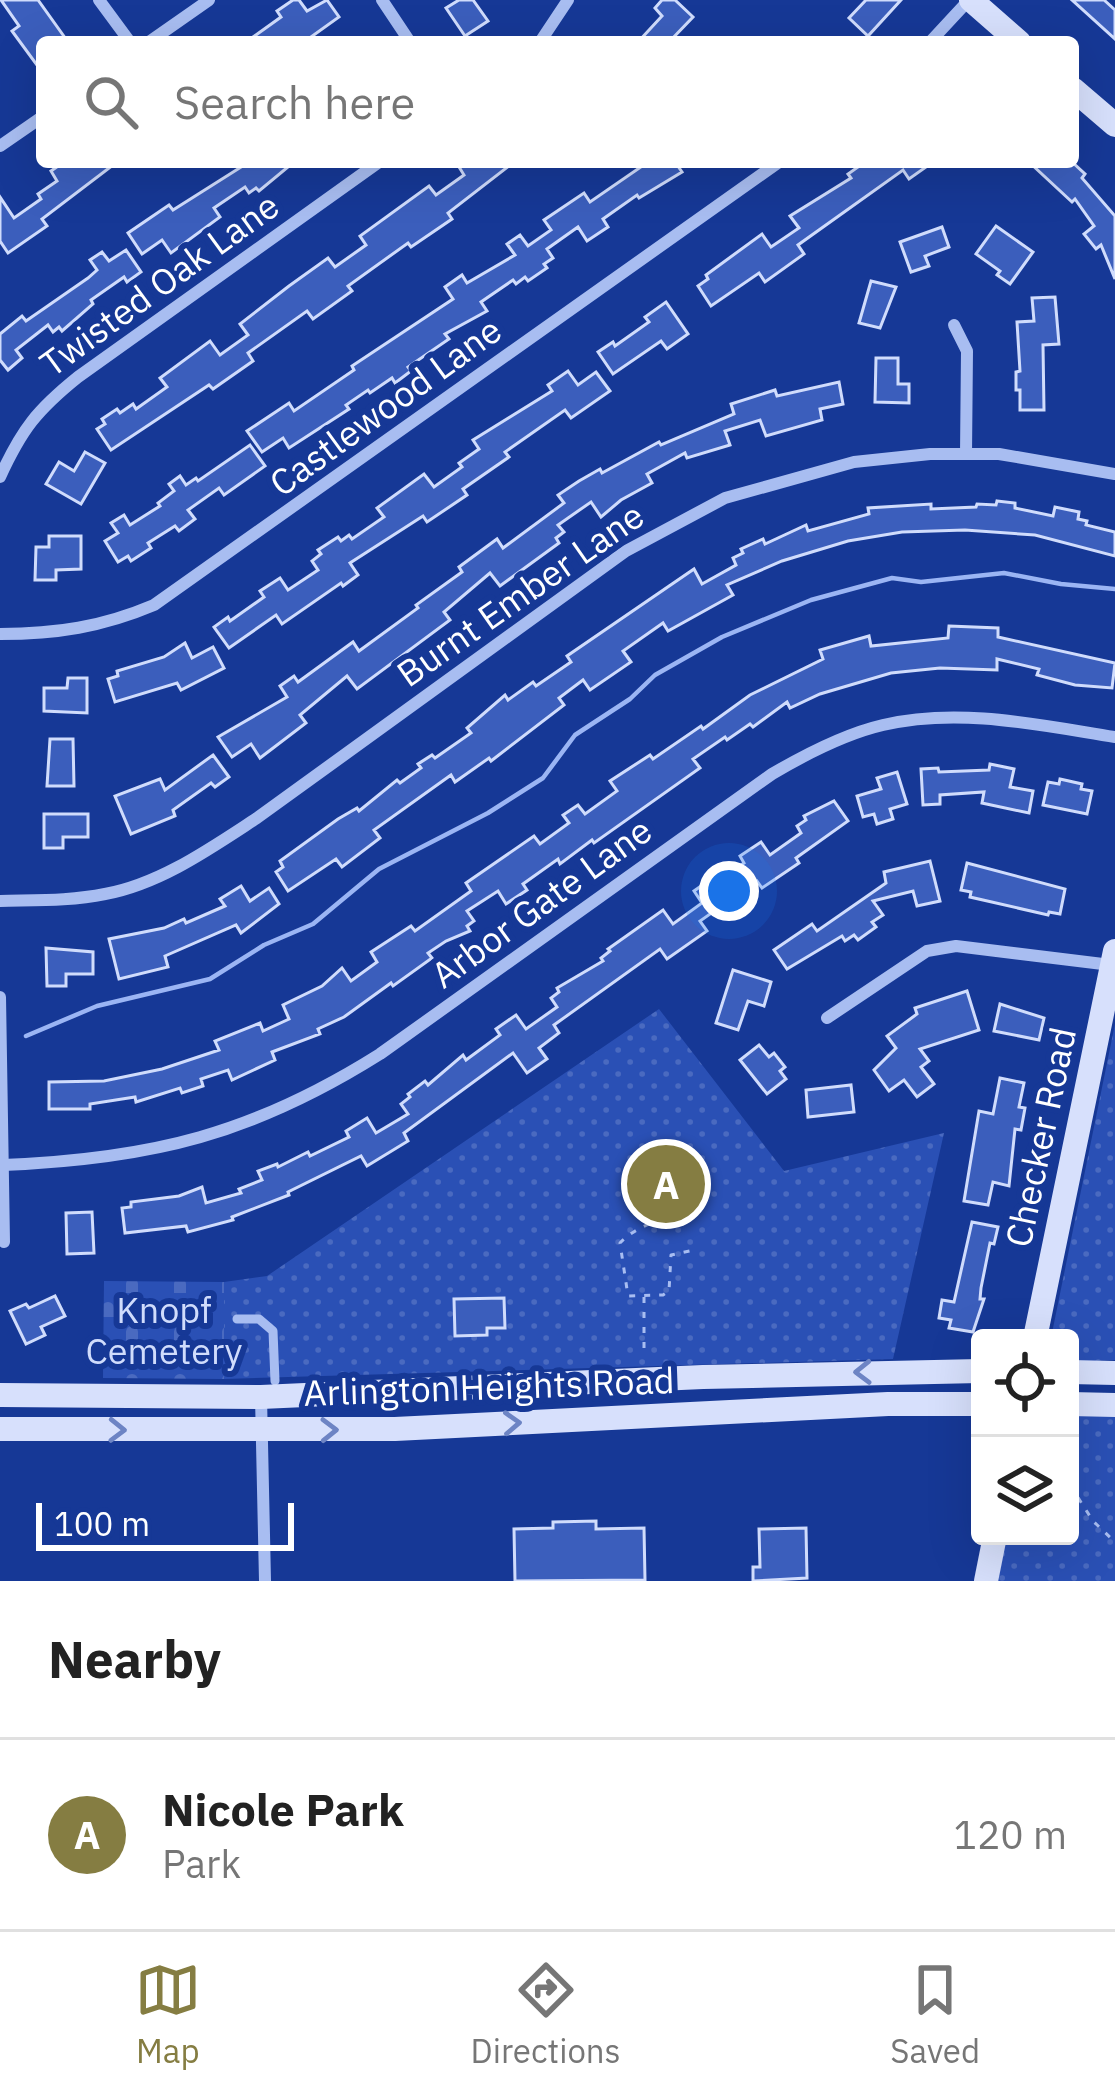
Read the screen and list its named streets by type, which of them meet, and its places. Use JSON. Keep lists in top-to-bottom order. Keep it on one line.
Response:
{"streets":{"main road":["Checker Road","Arlington Heights Road"],"street":["Twisted Oak Lane","Castlewood Lane","Burnt Ember Lane","Arbor Gate Lane"]},"parks":["Knopf Cemetery"],"scale_bar":"100 m","page":{"search":"Search here","pins":"A","scale":"100 m","heading":"Nearby","list":[{"mark":"A","name":"Nicole Park","note":"Park","value":"120 m"}],"nav":["Map","Directions","Saved"]}}
